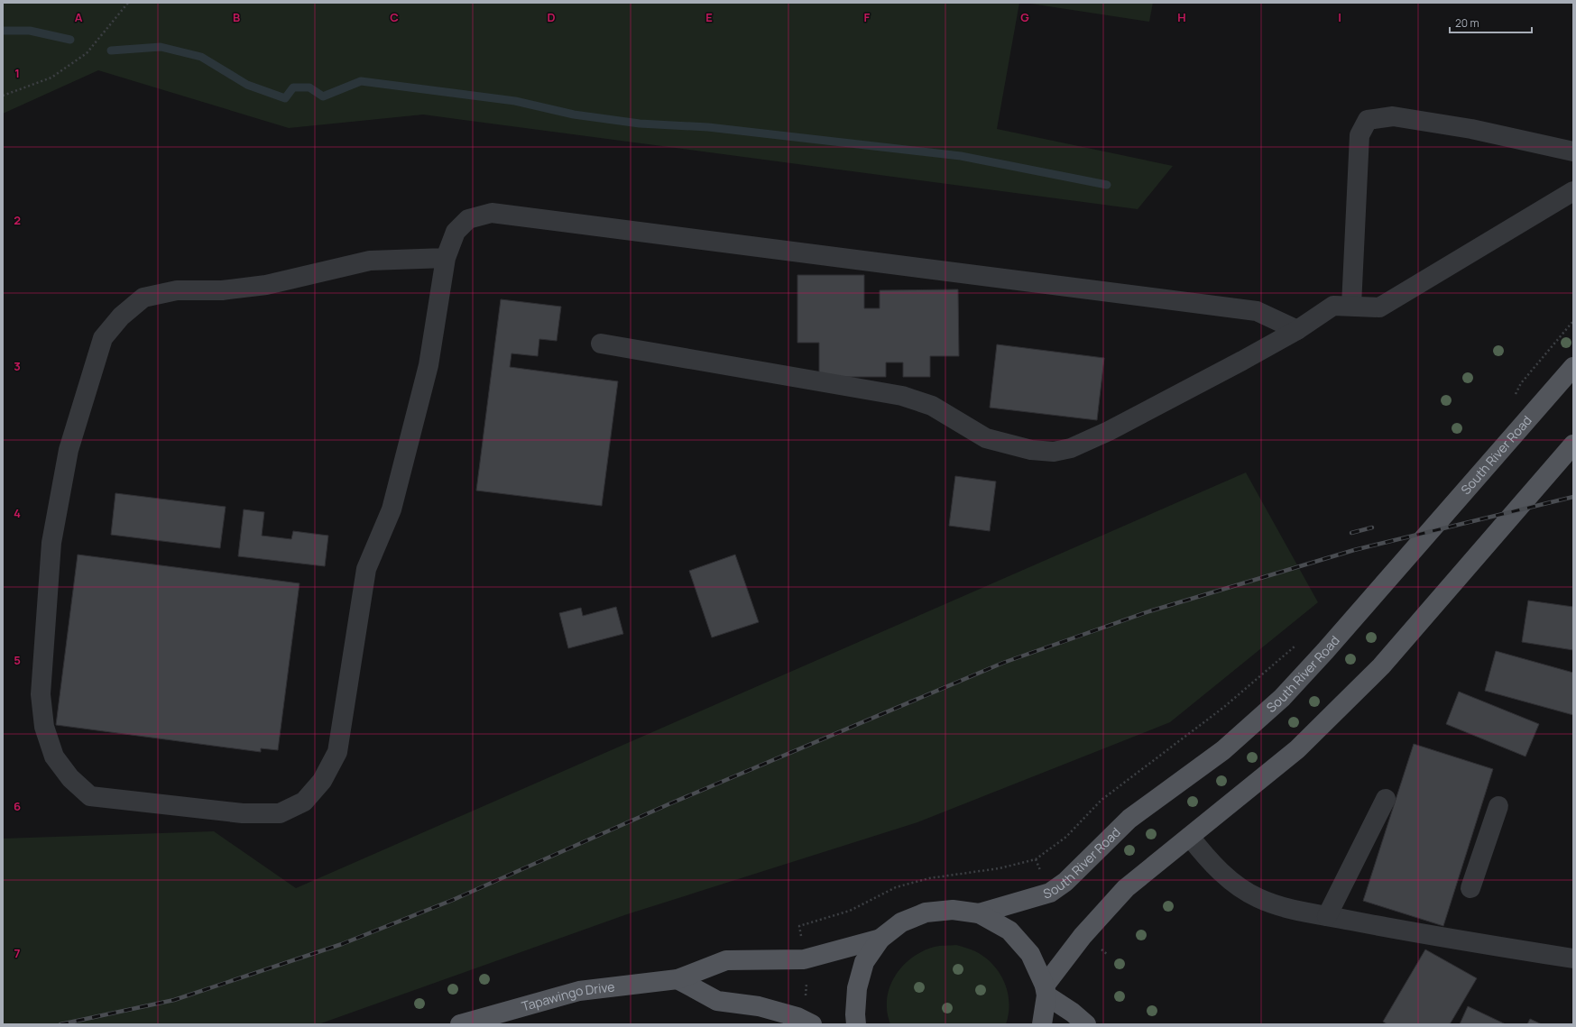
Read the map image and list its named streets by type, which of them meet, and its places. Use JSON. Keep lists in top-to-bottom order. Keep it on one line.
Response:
{"streets":{"main road":["South River Road","Tapawingo Drive"]},"scale_bar":"20 m","grid":{"columns":["A","B","C","D","E","F","G","H","I"],"rows":["1","2","3","4","5","6","7"]}}
